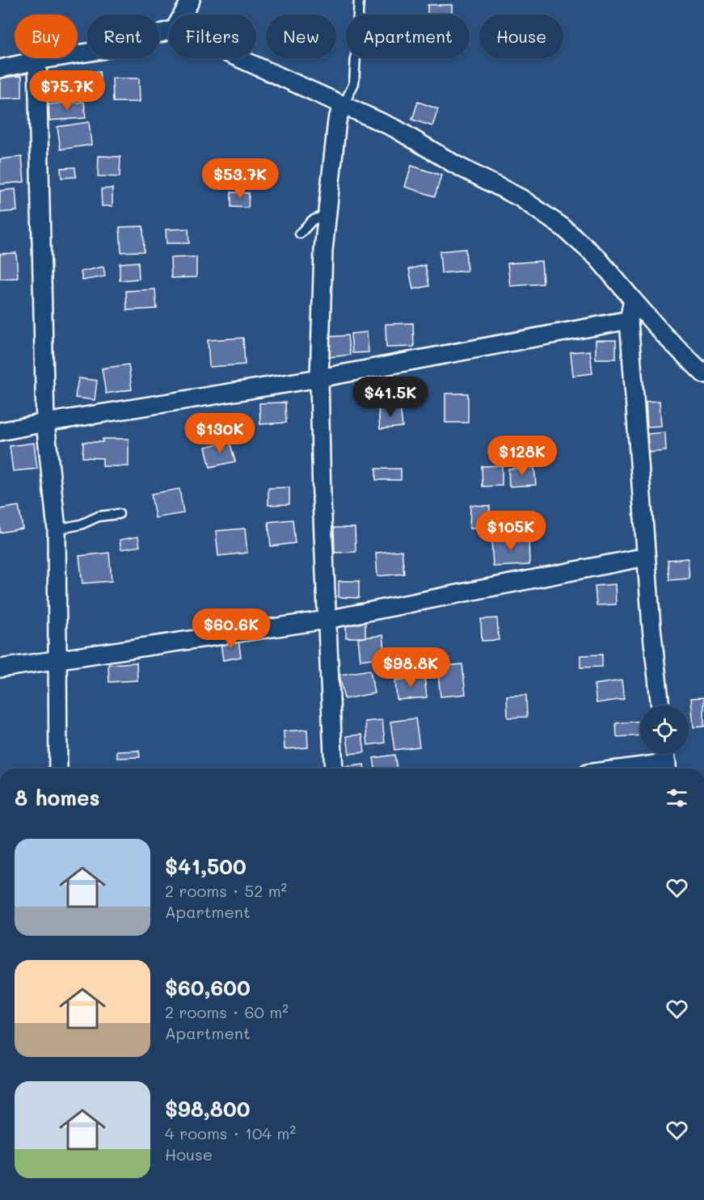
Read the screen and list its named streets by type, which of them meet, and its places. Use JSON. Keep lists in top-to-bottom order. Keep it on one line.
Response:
{"page":{"chip":["Buy","Rent","Filters","New","Apartment","House"],"price":["$75.7K","$53.7K","$41.5K","$130K","$128K","$105K","$60.6K","$98.8K"],"heading":"8 homes","list":[{"name":"$41,500","note":"2 rooms · 52 m² · Apartment"},{"name":"$60,600","note":"2 rooms · 60 m² · Apartment"},{"name":"$98,800","note":"4 rooms · 104 m² · House"}]}}
